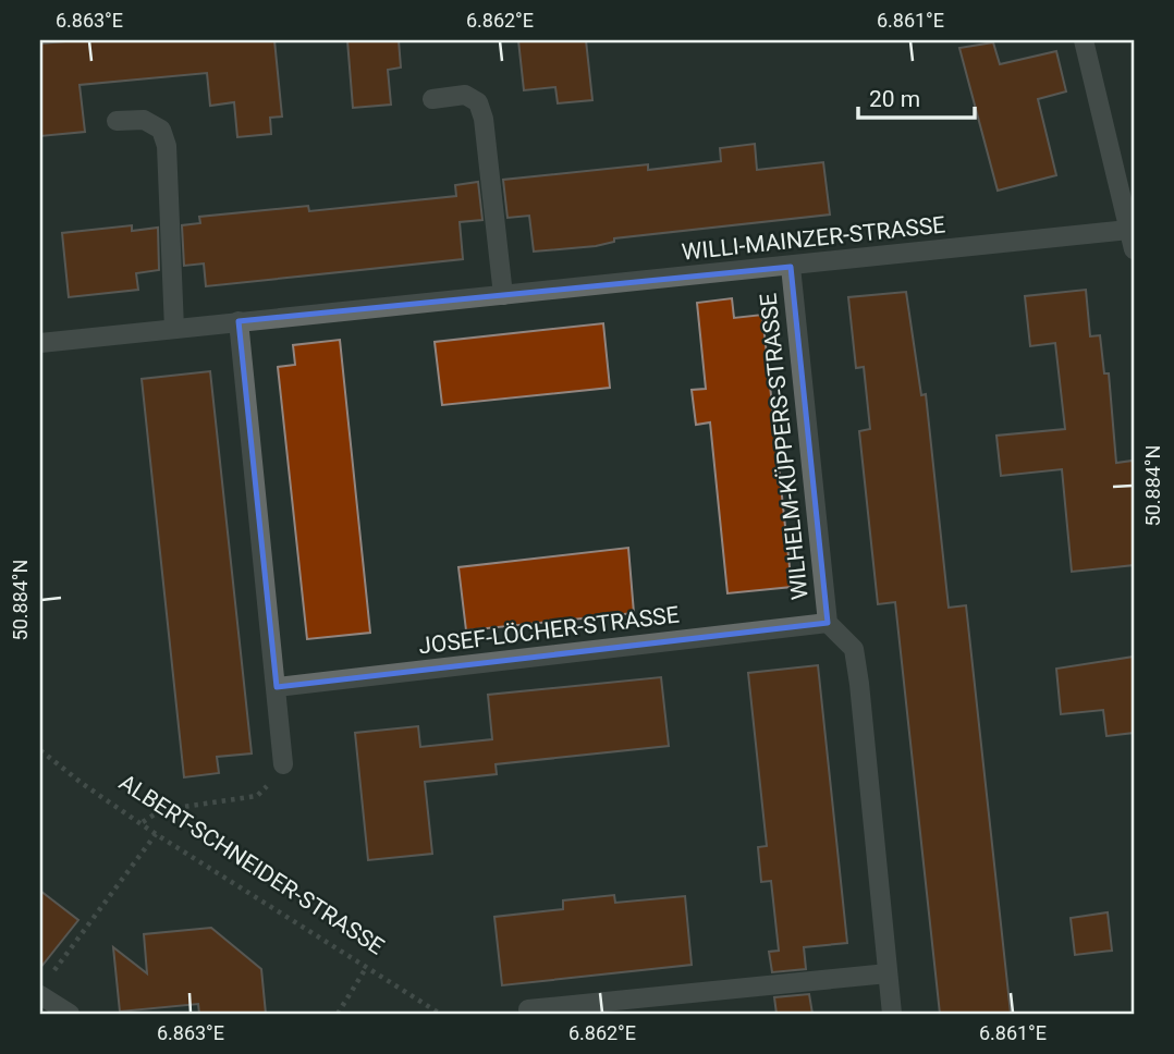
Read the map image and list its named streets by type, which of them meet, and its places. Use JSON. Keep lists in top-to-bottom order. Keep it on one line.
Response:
{"streets":{"street":["WILLI-MAINZER-STRASSE","WILHELM-KÜPPERS-STRASSE","JOSEF-LÖCHER-STRASSE"],"path":["ALBERT-SCHNEIDER-STRASSE"]},"crossings":[["WILLI-MAINZER-STRASSE","WILHELM-KÜPPERS-STRASSE"],["WILHELM-KÜPPERS-STRASSE","JOSEF-LÖCHER-STRASSE"]],"scale_bar":"20 m","coordinates":["6.863°E","6.862°E","6.861°E","50.884°N"]}
